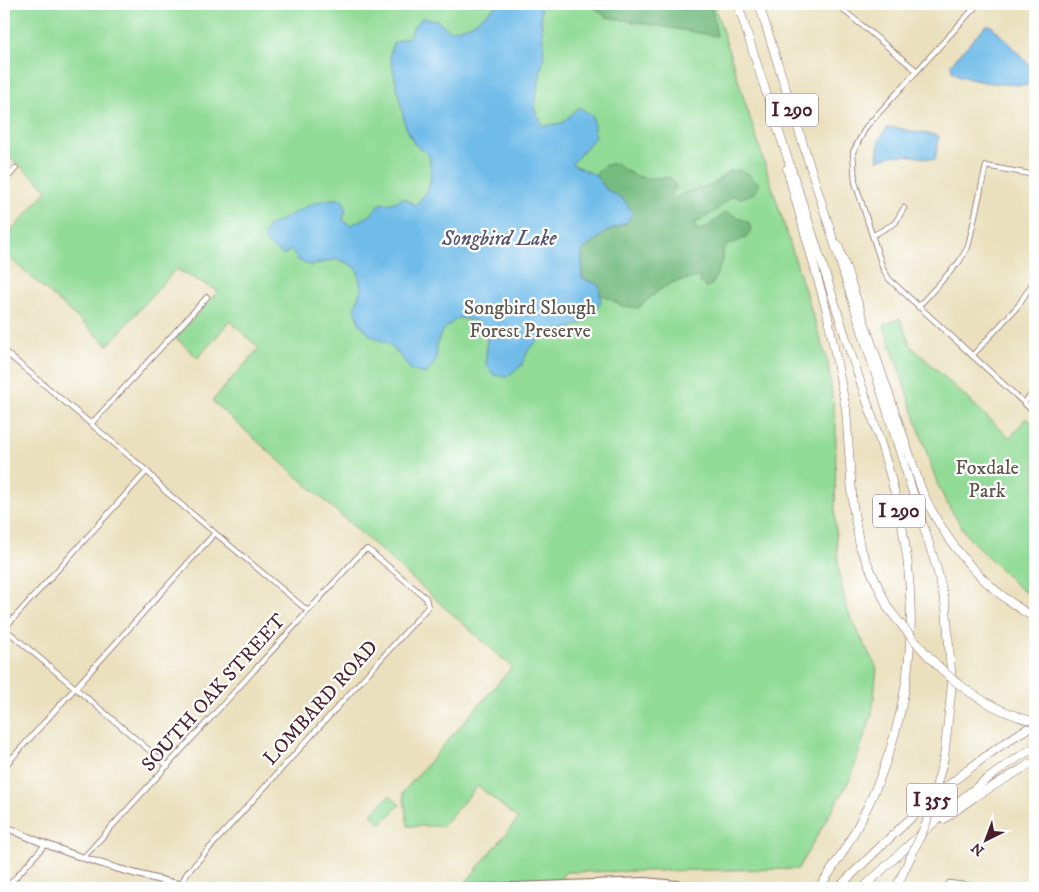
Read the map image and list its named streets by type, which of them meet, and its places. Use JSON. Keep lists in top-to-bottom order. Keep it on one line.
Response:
{"streets":{"highway":["I 290","I 355"],"street":["SOUTH OAK STREET","LOMBARD ROAD"]},"crossings":[["SOUTH OAK STREET","LOMBARD ROAD"]],"water":["Songbird Lake"],"parks":["Songbird Slough Forest Preserve","Foxdale Park"],"north":"bottom left"}
